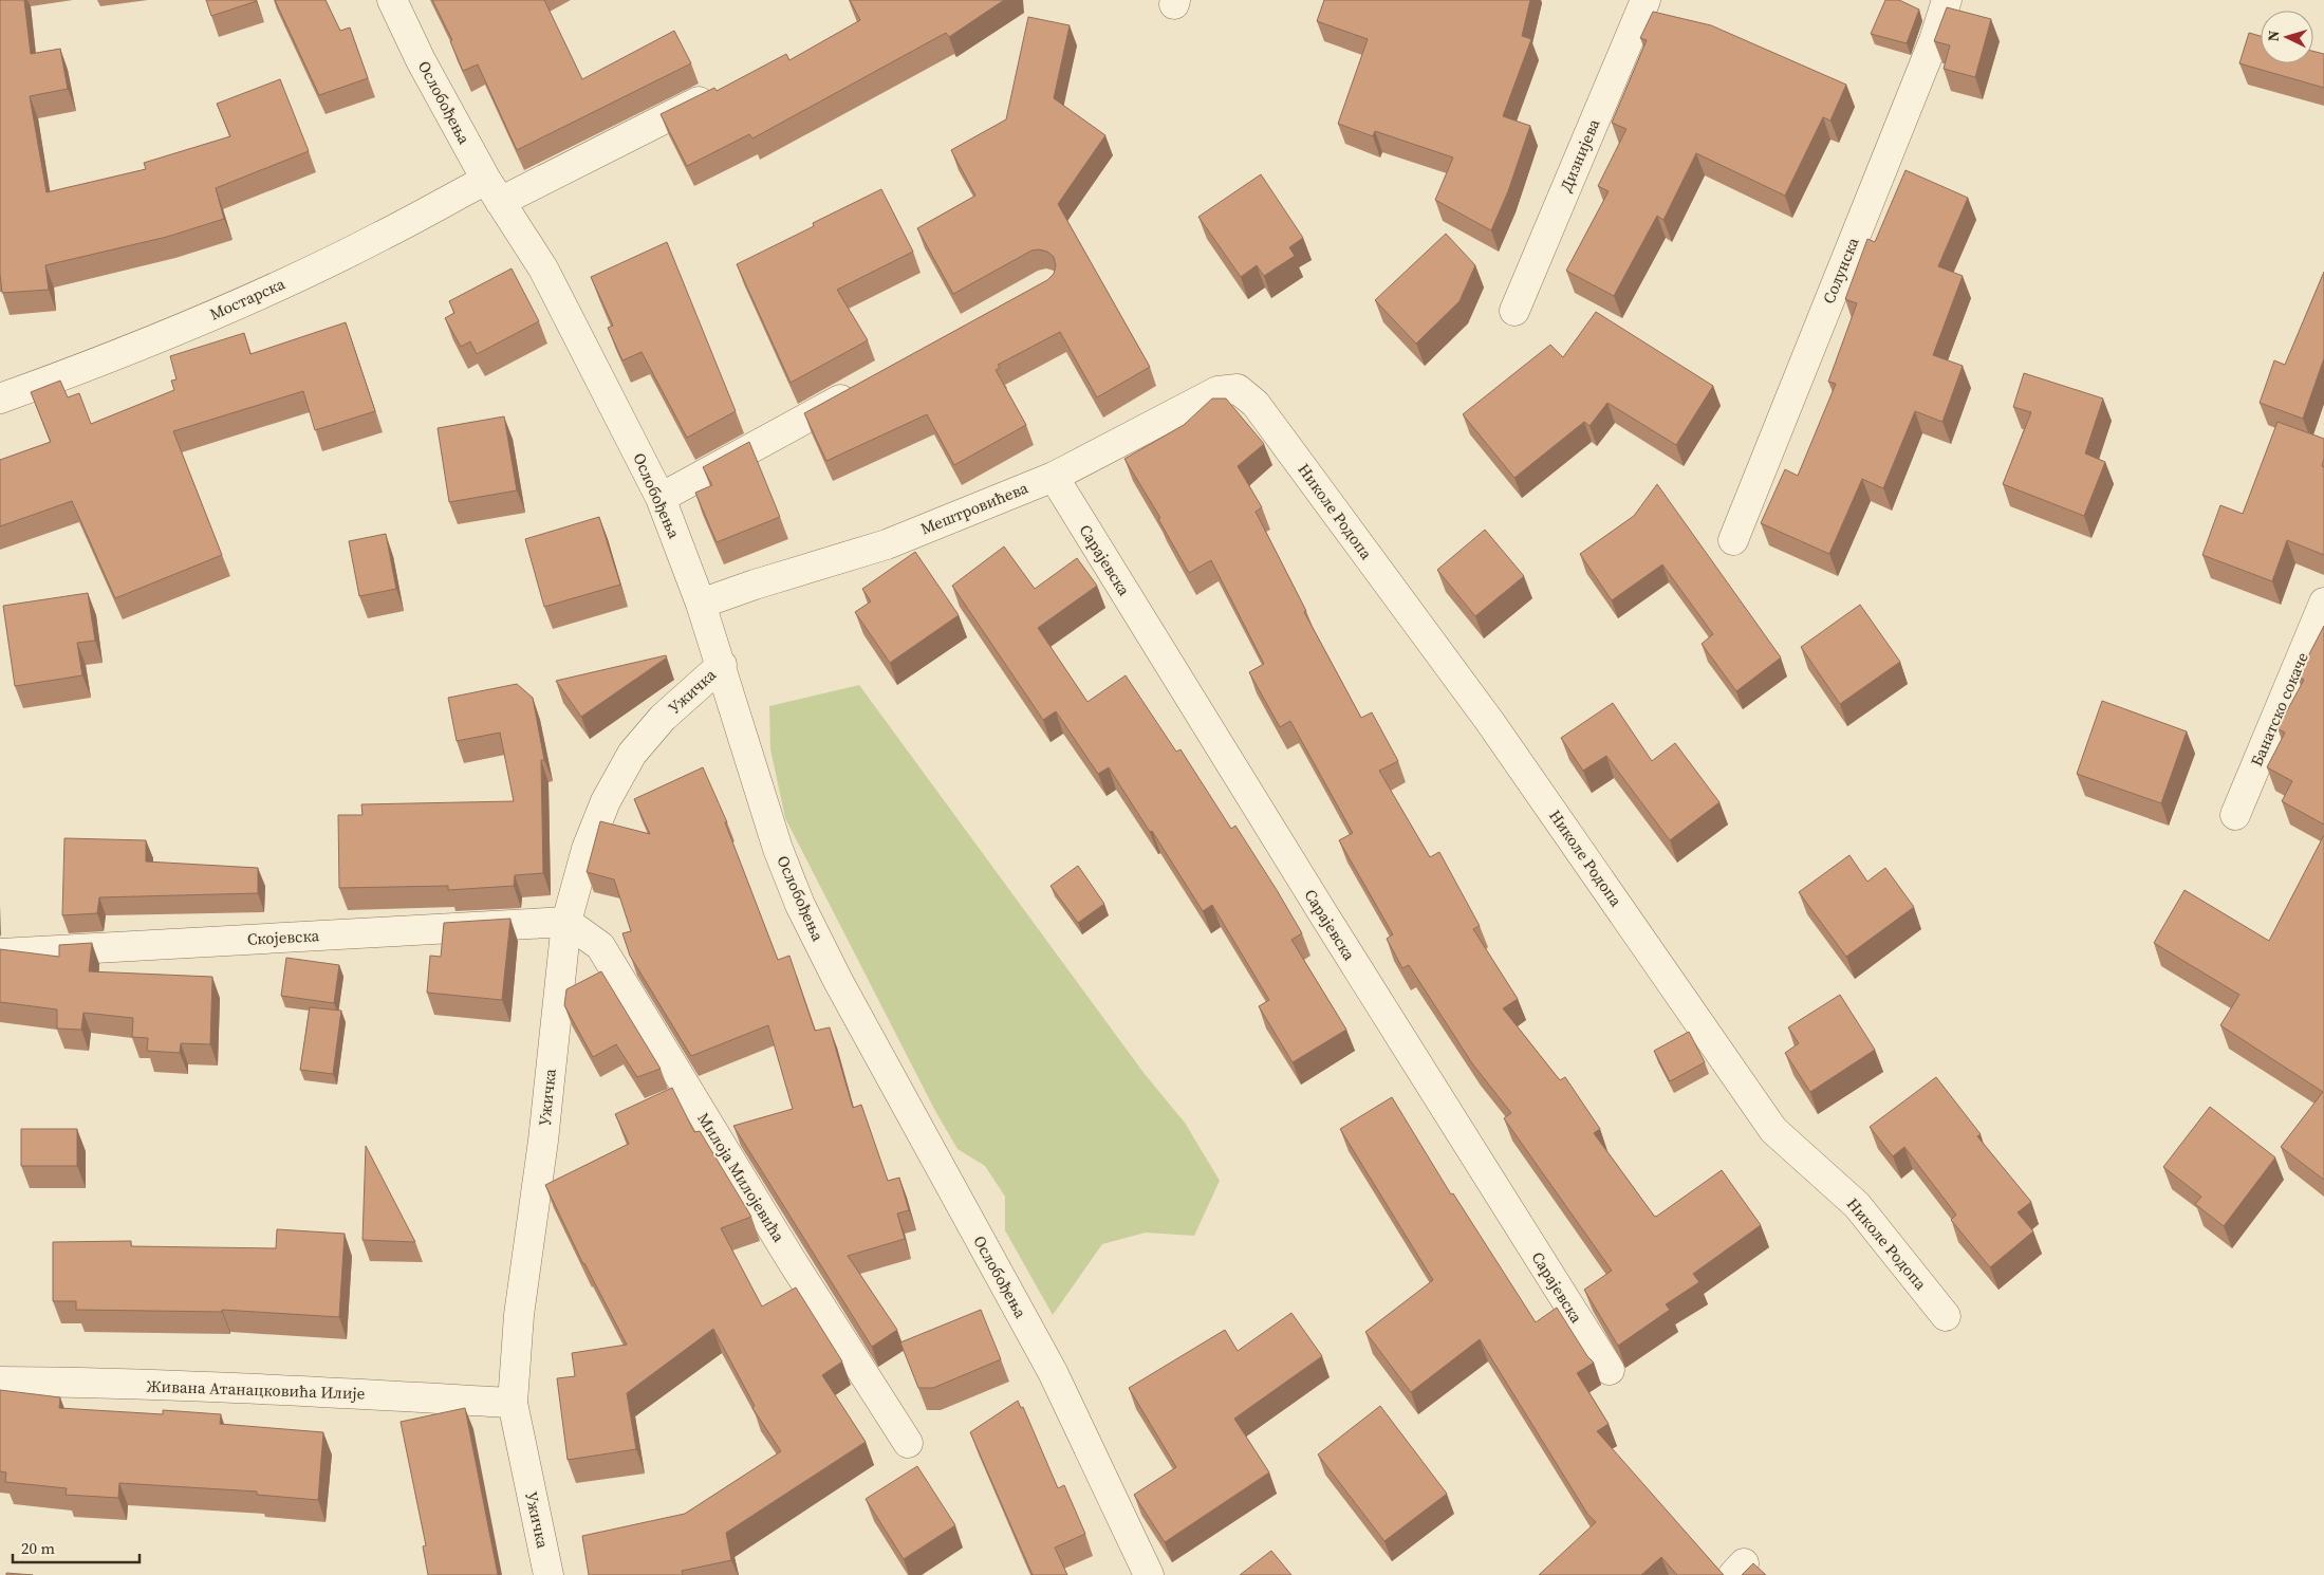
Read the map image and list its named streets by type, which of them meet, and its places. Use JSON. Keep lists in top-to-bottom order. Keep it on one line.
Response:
{"streets":{"street":["Ослобођења","Дизнијева","Солунска","Мостарска","Мештровићева","Николе Родопа","Сарајевска","Ужичка","Банатско сокаче","Скојевска","Милоја Милојевића","Живана Атанацковића Илије"]},"crossings":[["Ослобођења","Мостарска"],["Ослобођења","Мештровићева"],["Ослобођења","Ужичка"],["Мештровићева","Николе Родопа"],["Мештровићева","Сарајевска"],["Ужичка","Скојевска"],["Ужичка","Милоја Милојевића"],["Ужичка","Живана Атанацковића Илије"],["Скојевска","Милоја Милојевића"]],"scale_bar":"20 m","north":"left"}
